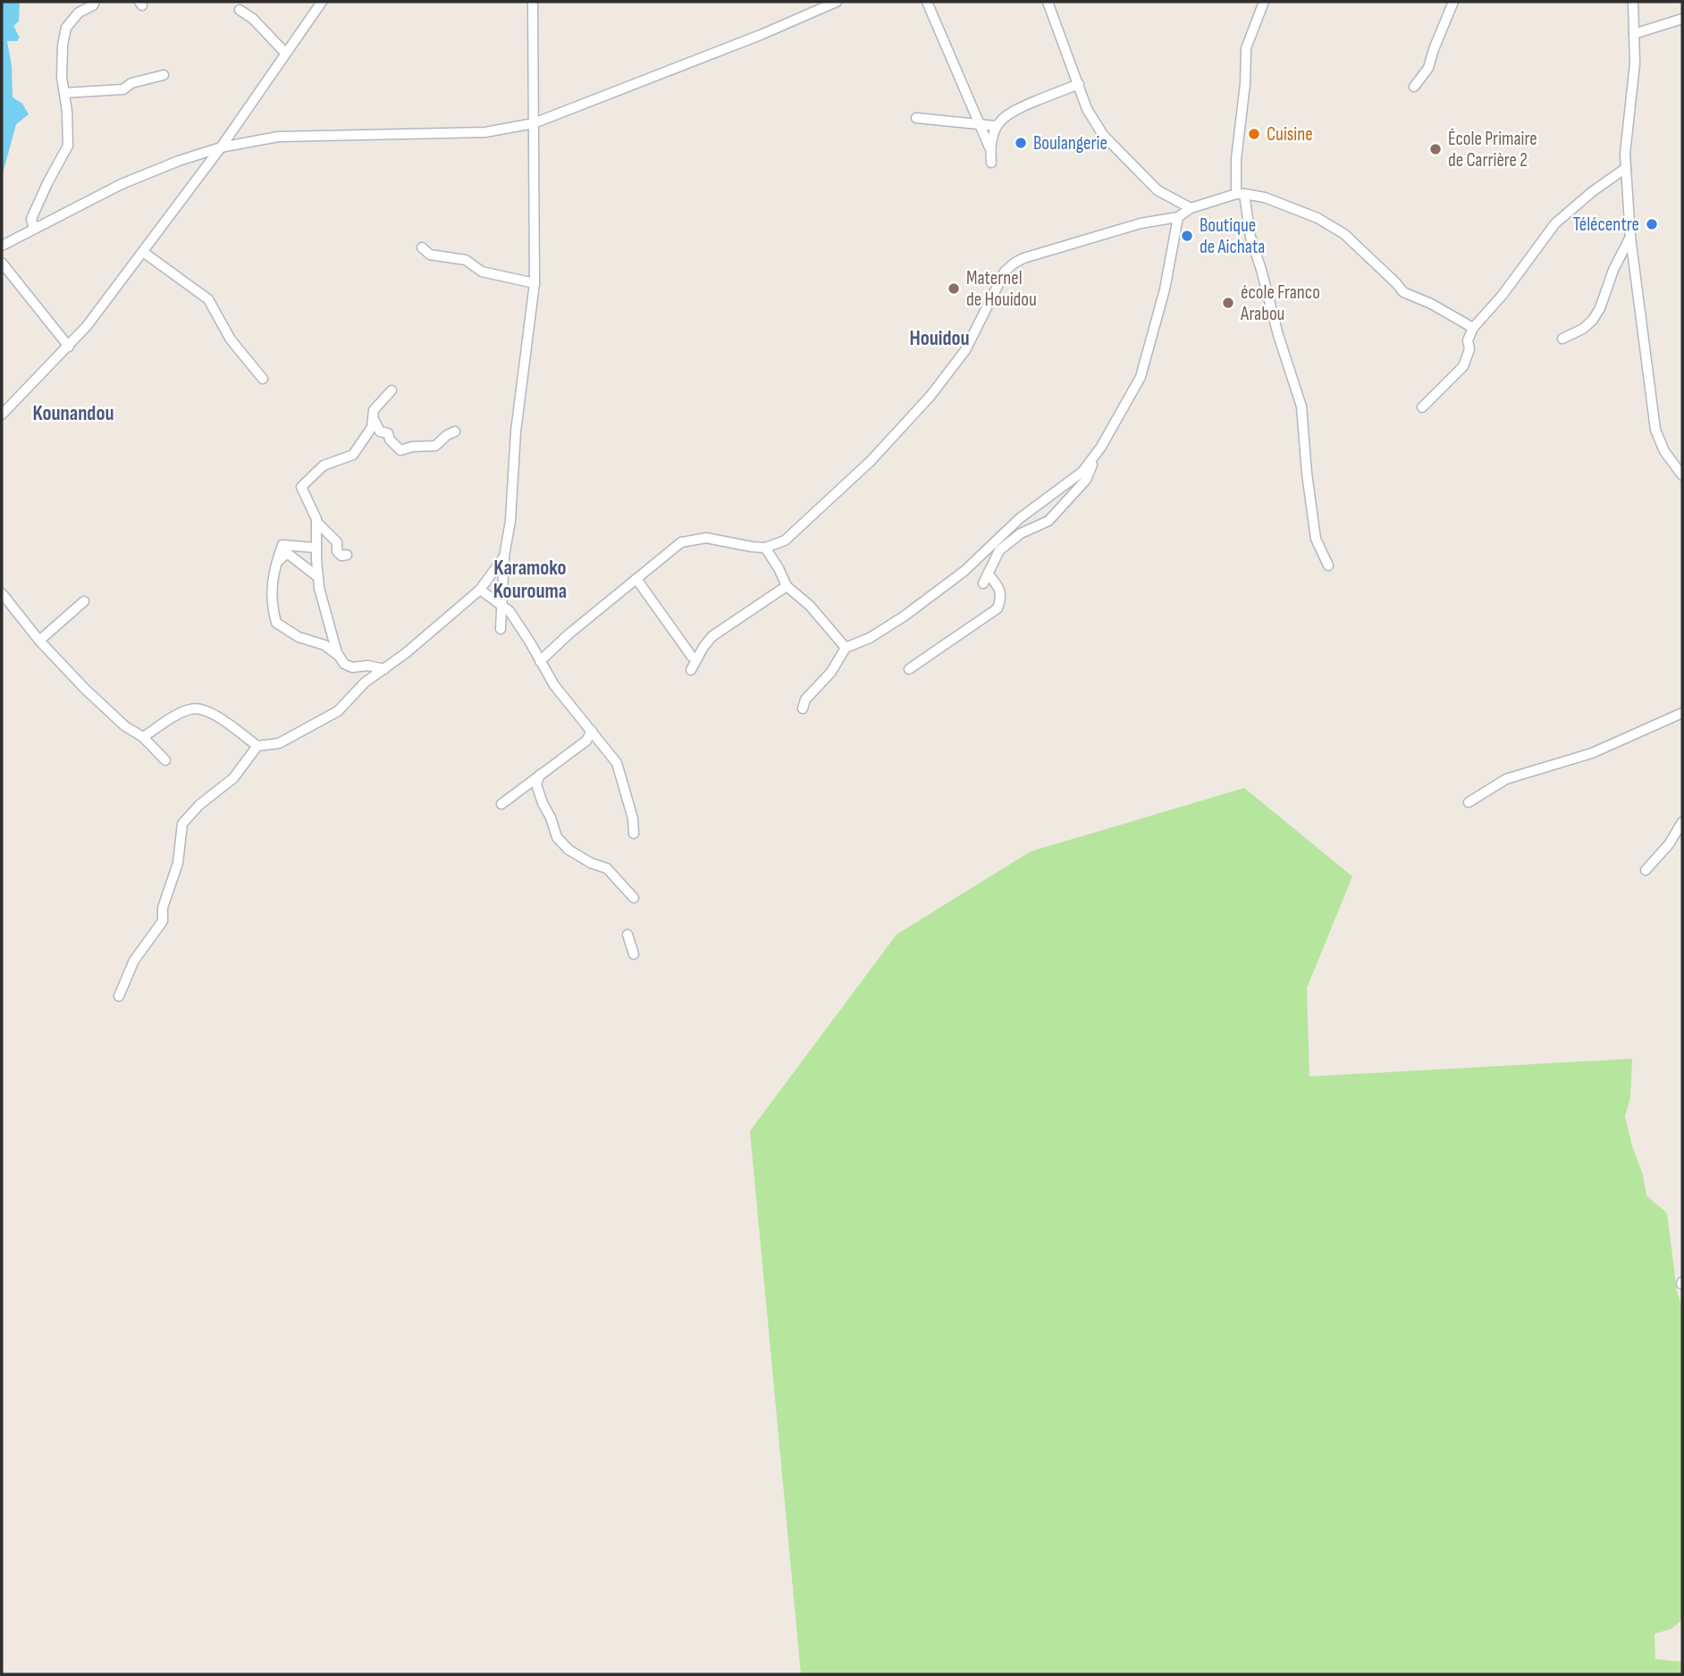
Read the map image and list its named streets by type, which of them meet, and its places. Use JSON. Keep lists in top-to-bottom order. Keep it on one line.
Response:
{"districts":["Houidou","Kounandou","Karamoko Kourouma"],"places":["Cuisine","Boulangerie","École Primaire de Carrière 2","Télécentre","Boutique de Aichata","Maternel de Houidou","école Franco Arabou"]}
